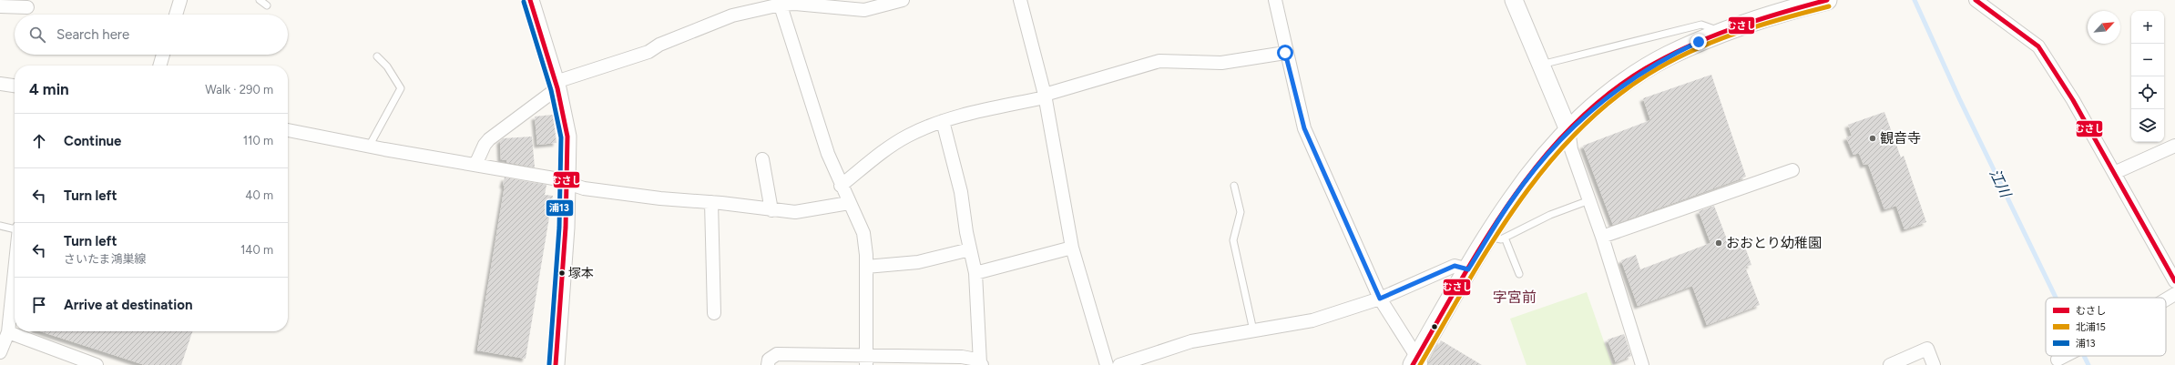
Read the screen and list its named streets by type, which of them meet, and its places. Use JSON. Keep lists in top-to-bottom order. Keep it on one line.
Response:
{"districts":["字宮前"],"water":["江川"],"places":["観音寺","おおとり幼稚園","塚本"],"lines":["transit line むさし","transit line 浦13","transit line 北浦15"],"legend":["むさし","北浦15","浦13"],"north":"top right","page":{"map_buttons":["+","−"],"search":"Search here","heading":["4 min","Walk · 290 m"],"list":[["Continue","110 m"],["Turn left","40 m"],["Turn left","さいたま鴻巣線","140 m"],"Arrive at destination"]}}
